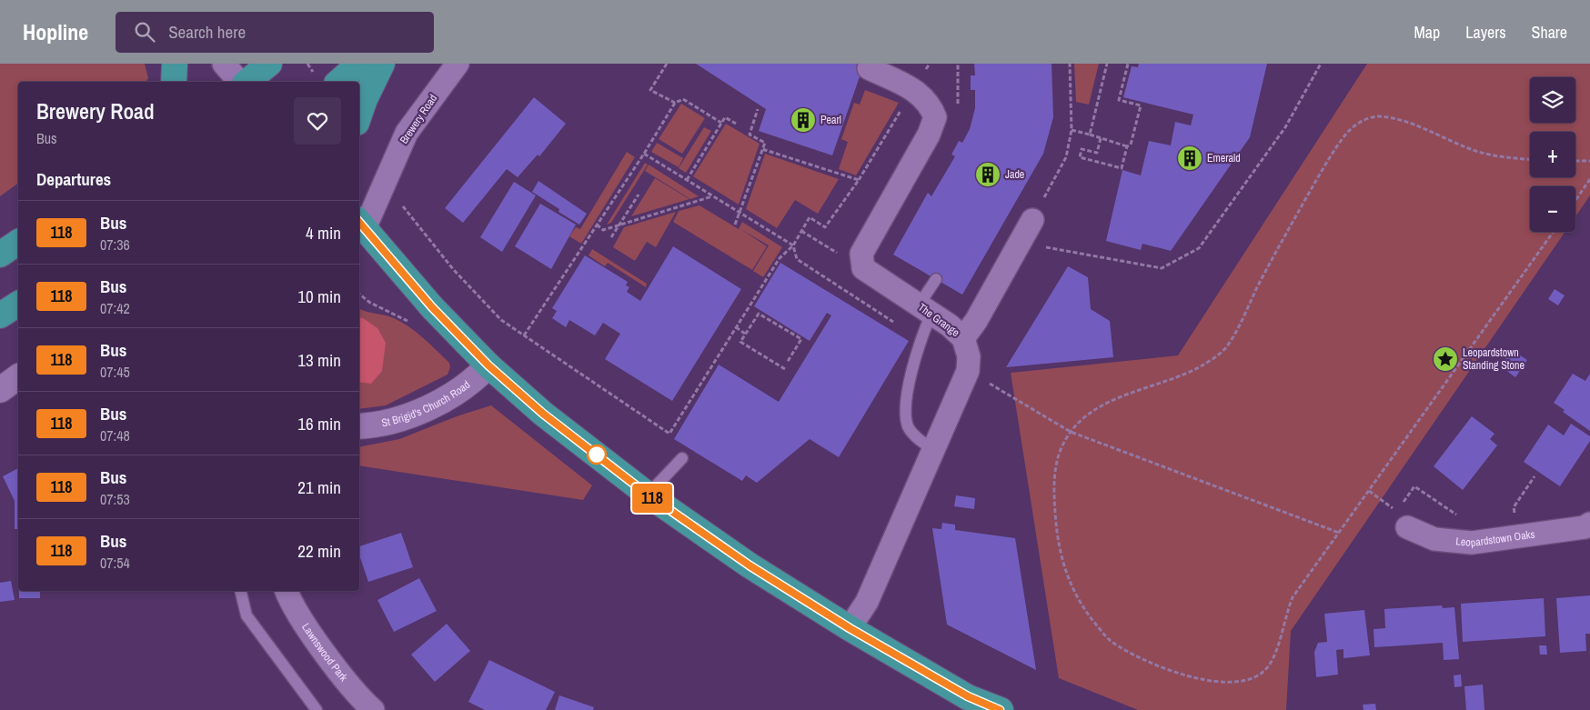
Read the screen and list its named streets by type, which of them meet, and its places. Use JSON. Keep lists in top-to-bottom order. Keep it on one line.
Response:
{"streets":{"highway":["Brewery Road"],"street":["The Grange","St Brigid's Church Road","Leopardstown Oaks","Lawnswood Park"]},"crossings":[["Brewery Road","The Grange"],["Brewery Road","St Brigid's Church Road"]],"places":{"building":["Pearl","Emerald","Jade"],"place":["Leopardstown Standing Stone"]},"lines":["bus line 118"],"page":{"header":"Hopline","search":"Search here","nav":["Map","Layers","Share"],"on_map":"118","map_buttons":["+","−"],"heading":[["Brewery Road","Bus"],"Departures"],"list":[{"mark":"118","name":"Bus","note":"07:36","value":"4 min"},{"mark":"118","name":"Bus","note":"07:42","value":"10 min"},{"mark":"118","name":"Bus","note":"07:45","value":"13 min"},{"mark":"118","name":"Bus","note":"07:48","value":"16 min"},{"mark":"118","name":"Bus","note":"07:53","value":"21 min"},{"mark":"118","name":"Bus","note":"07:54","value":"22 min"}]}}
